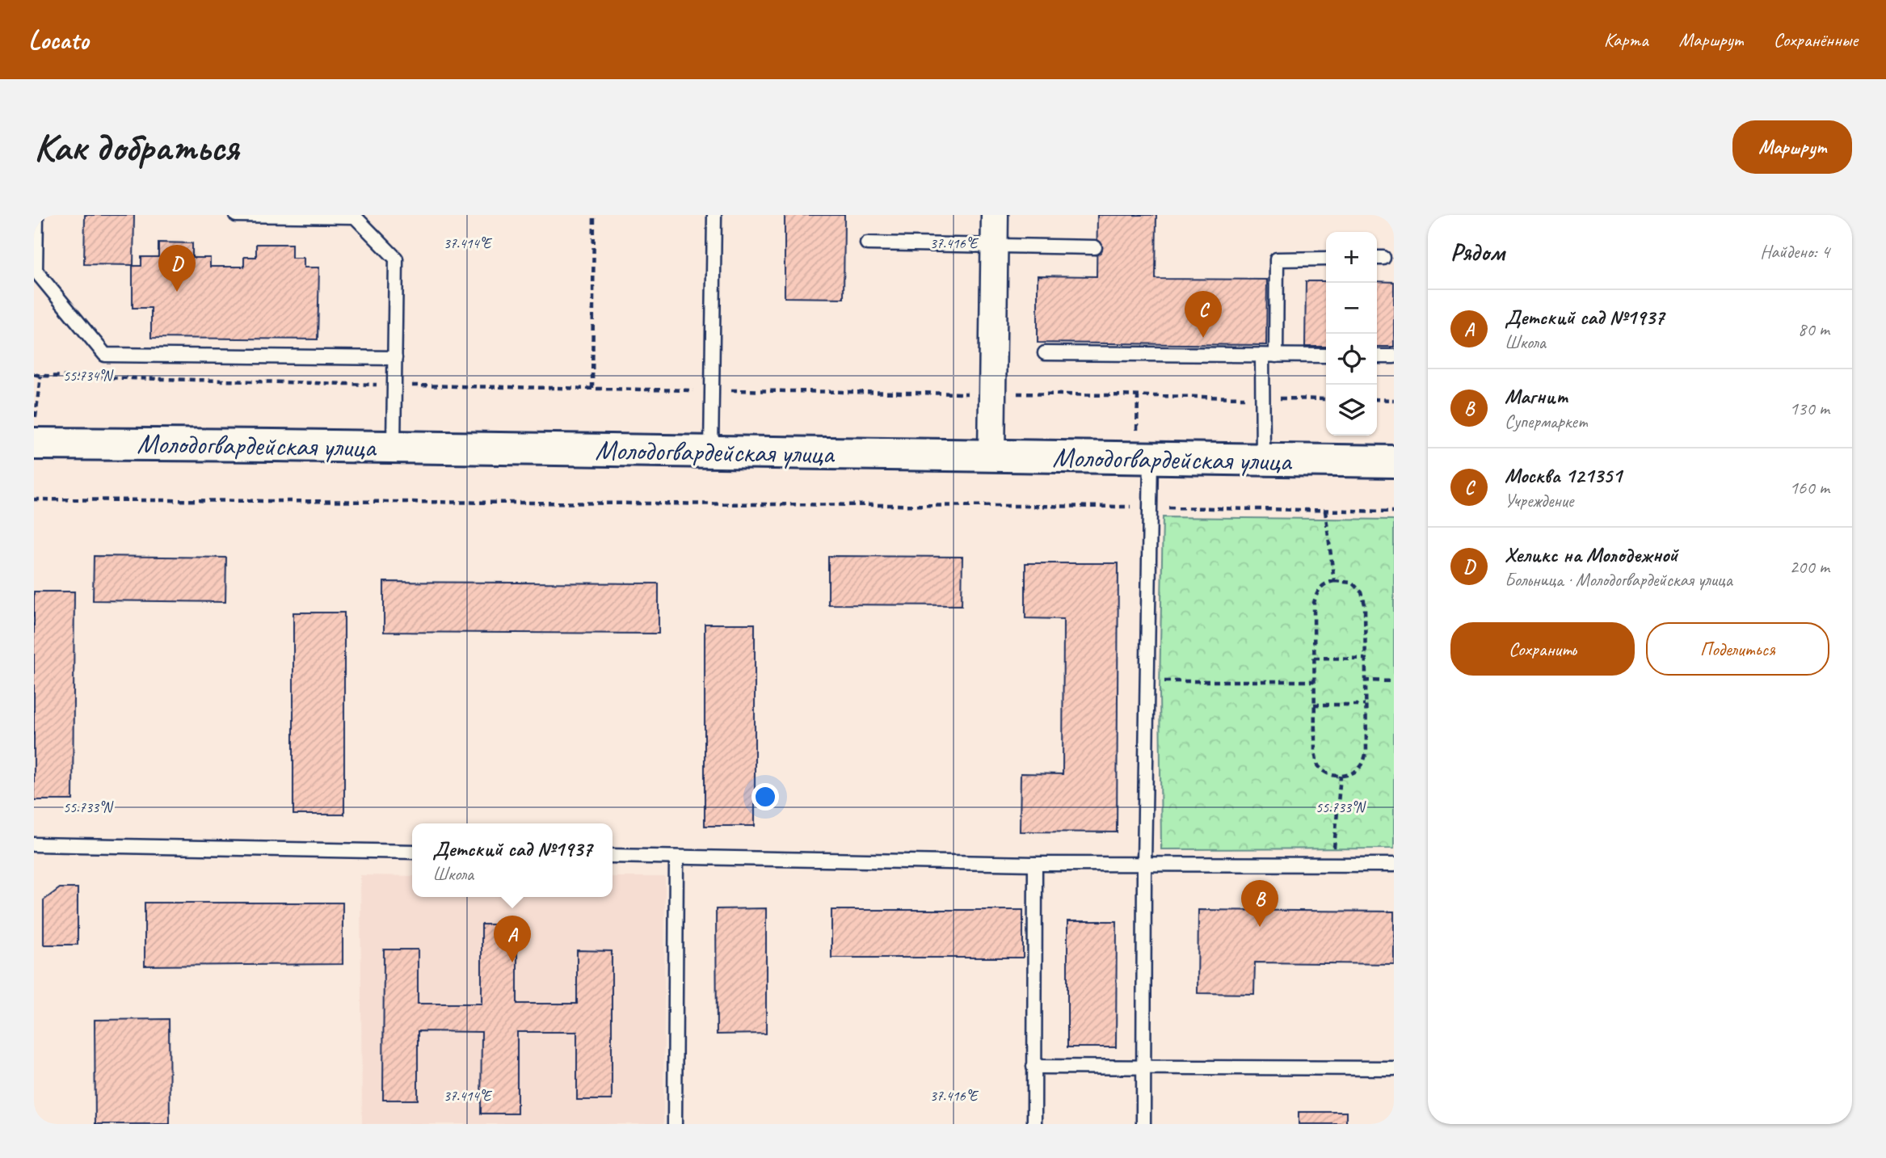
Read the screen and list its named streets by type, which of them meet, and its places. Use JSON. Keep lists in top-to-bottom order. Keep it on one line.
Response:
{"streets":{"street":["Молодогвардейская улица"]},"page":{"header":"Locato","nav":["Карта","Маршрут","Сохранённые"],"buttons":["Маршрут",["Сохранить","Поделиться"]],"title":"Как добраться","heading":["Рядом","Найдено: 4"],"map_buttons":["+","−"],"pins":["D","C","B","A"],"list":[{"mark":"A","name":"Детский сад №1937","note":"Школа","value":"80 m"},{"mark":"B","name":"Магнит","note":"Супермаркет","value":"130 m"},{"mark":"C","name":"Москва 121351","note":"Учреждение","value":"160 m"},{"mark":"D","name":"Хеликс на Молодежной","note":"Больница · Молодогвардейская улица","value":"200 m"}],"popup":["Детский сад №1937","Школа"]},"coordinates":["37.414°E","37.416°E","55.734°N","55.733°N"]}
